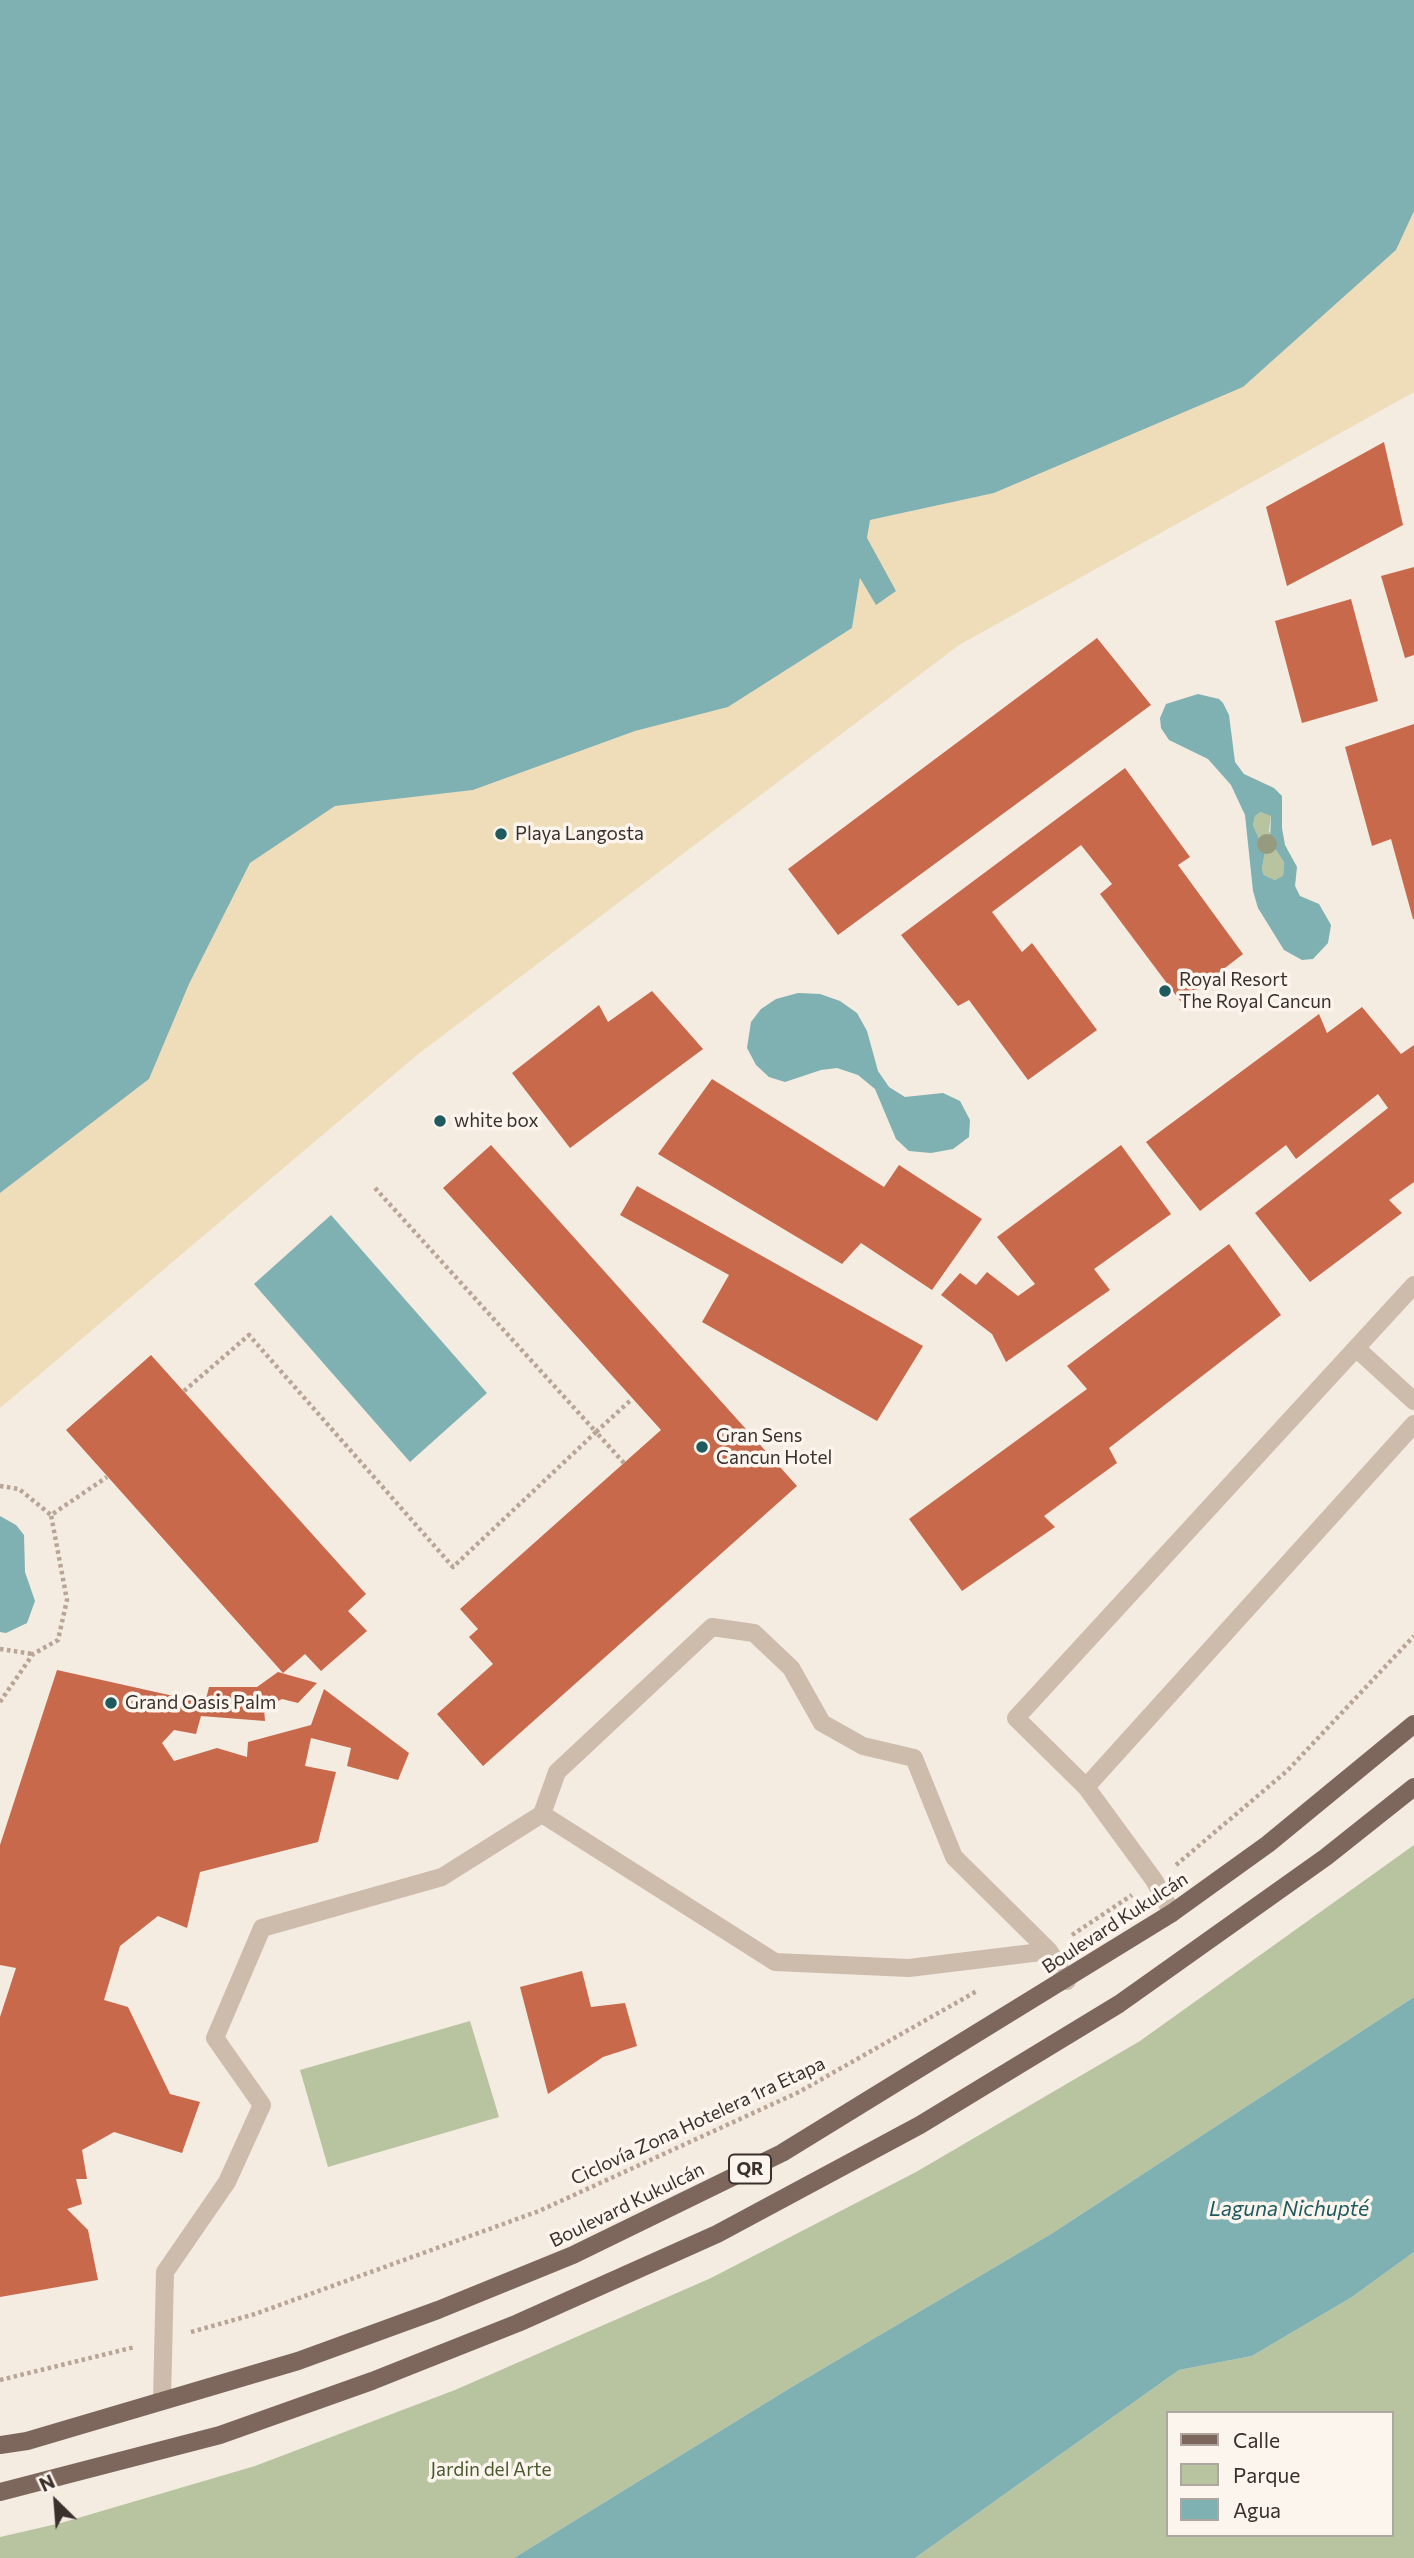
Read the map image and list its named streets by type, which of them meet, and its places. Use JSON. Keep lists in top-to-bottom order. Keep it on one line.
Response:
{"streets":{"main road":["Boulevard Kukulcán","QR"],"path":["Ciclovía Zona Hotelera 1ra Etapa"]},"water":["Laguna Nichupté"],"parks":["Jardin del Arte"],"places":["Playa Langosta","Royal Resort The Royal Cancun","white box","Gran Sens Cancun Hotel","Grand Oasis Palm"],"legend":["Calle","Parque","Agua"],"north":"top left"}
